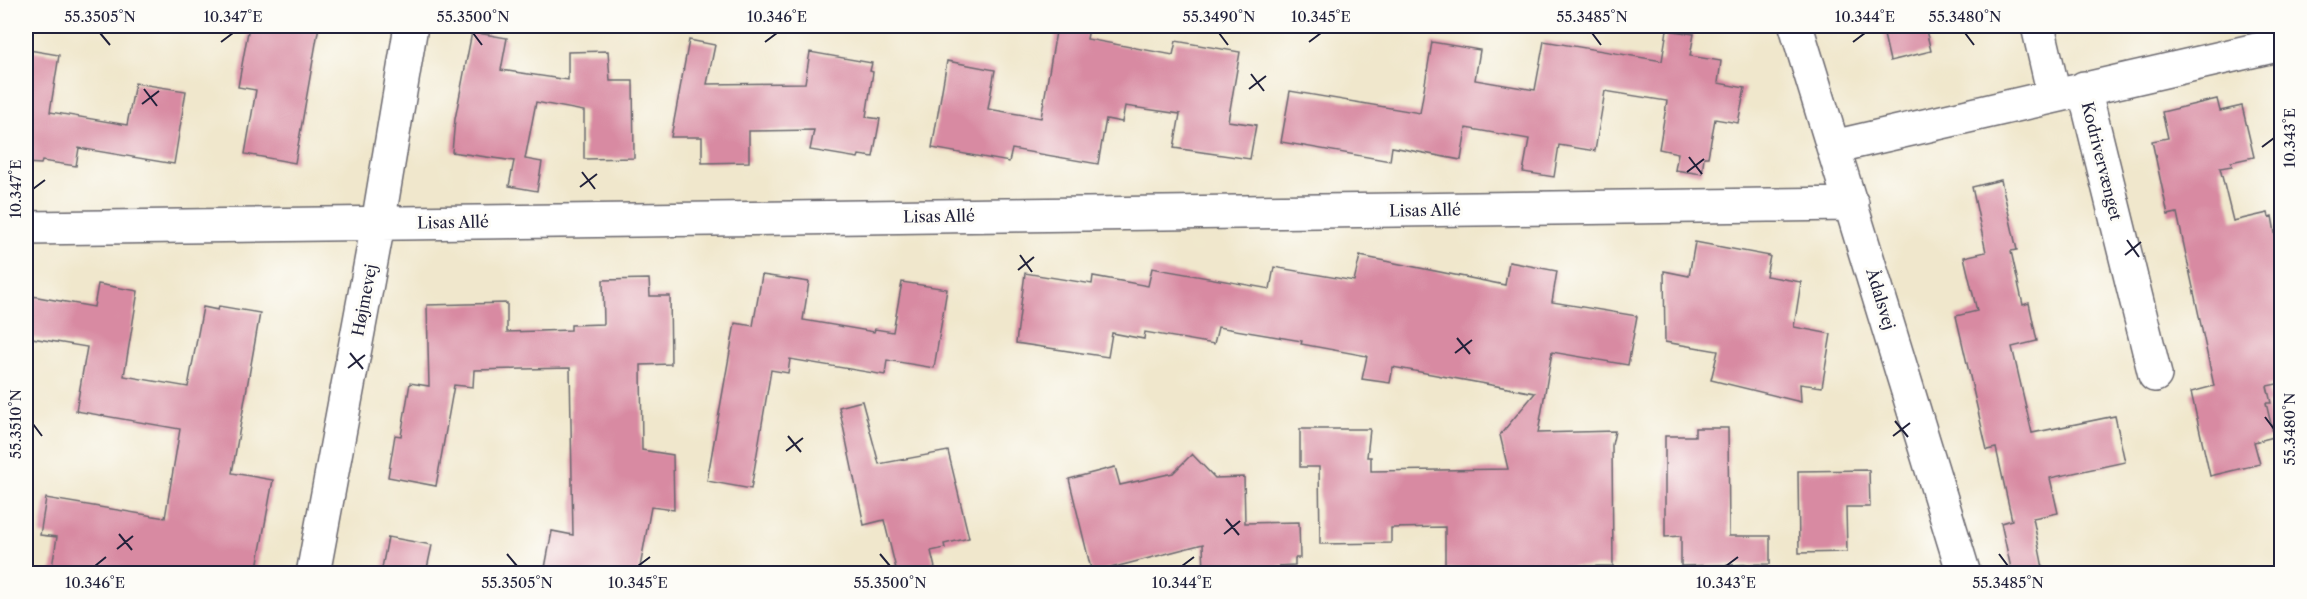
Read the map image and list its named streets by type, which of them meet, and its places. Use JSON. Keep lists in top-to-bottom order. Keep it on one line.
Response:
{"streets":{"street":["Kodrivervænget","Lisas Allé","Ådalsvej","Højmevej"]},"crossings":[["Kodrivervænget","Ådalsvej"],["Lisas Allé","Ådalsvej"],["Lisas Allé","Højmevej"]],"coordinates":["55.3505°N","10.347°E","55.3500°N","10.346°E","55.3490°N","10.345°E","55.3485°N","10.344°E","55.3480°N","10.343°E","55.3510°N"]}
